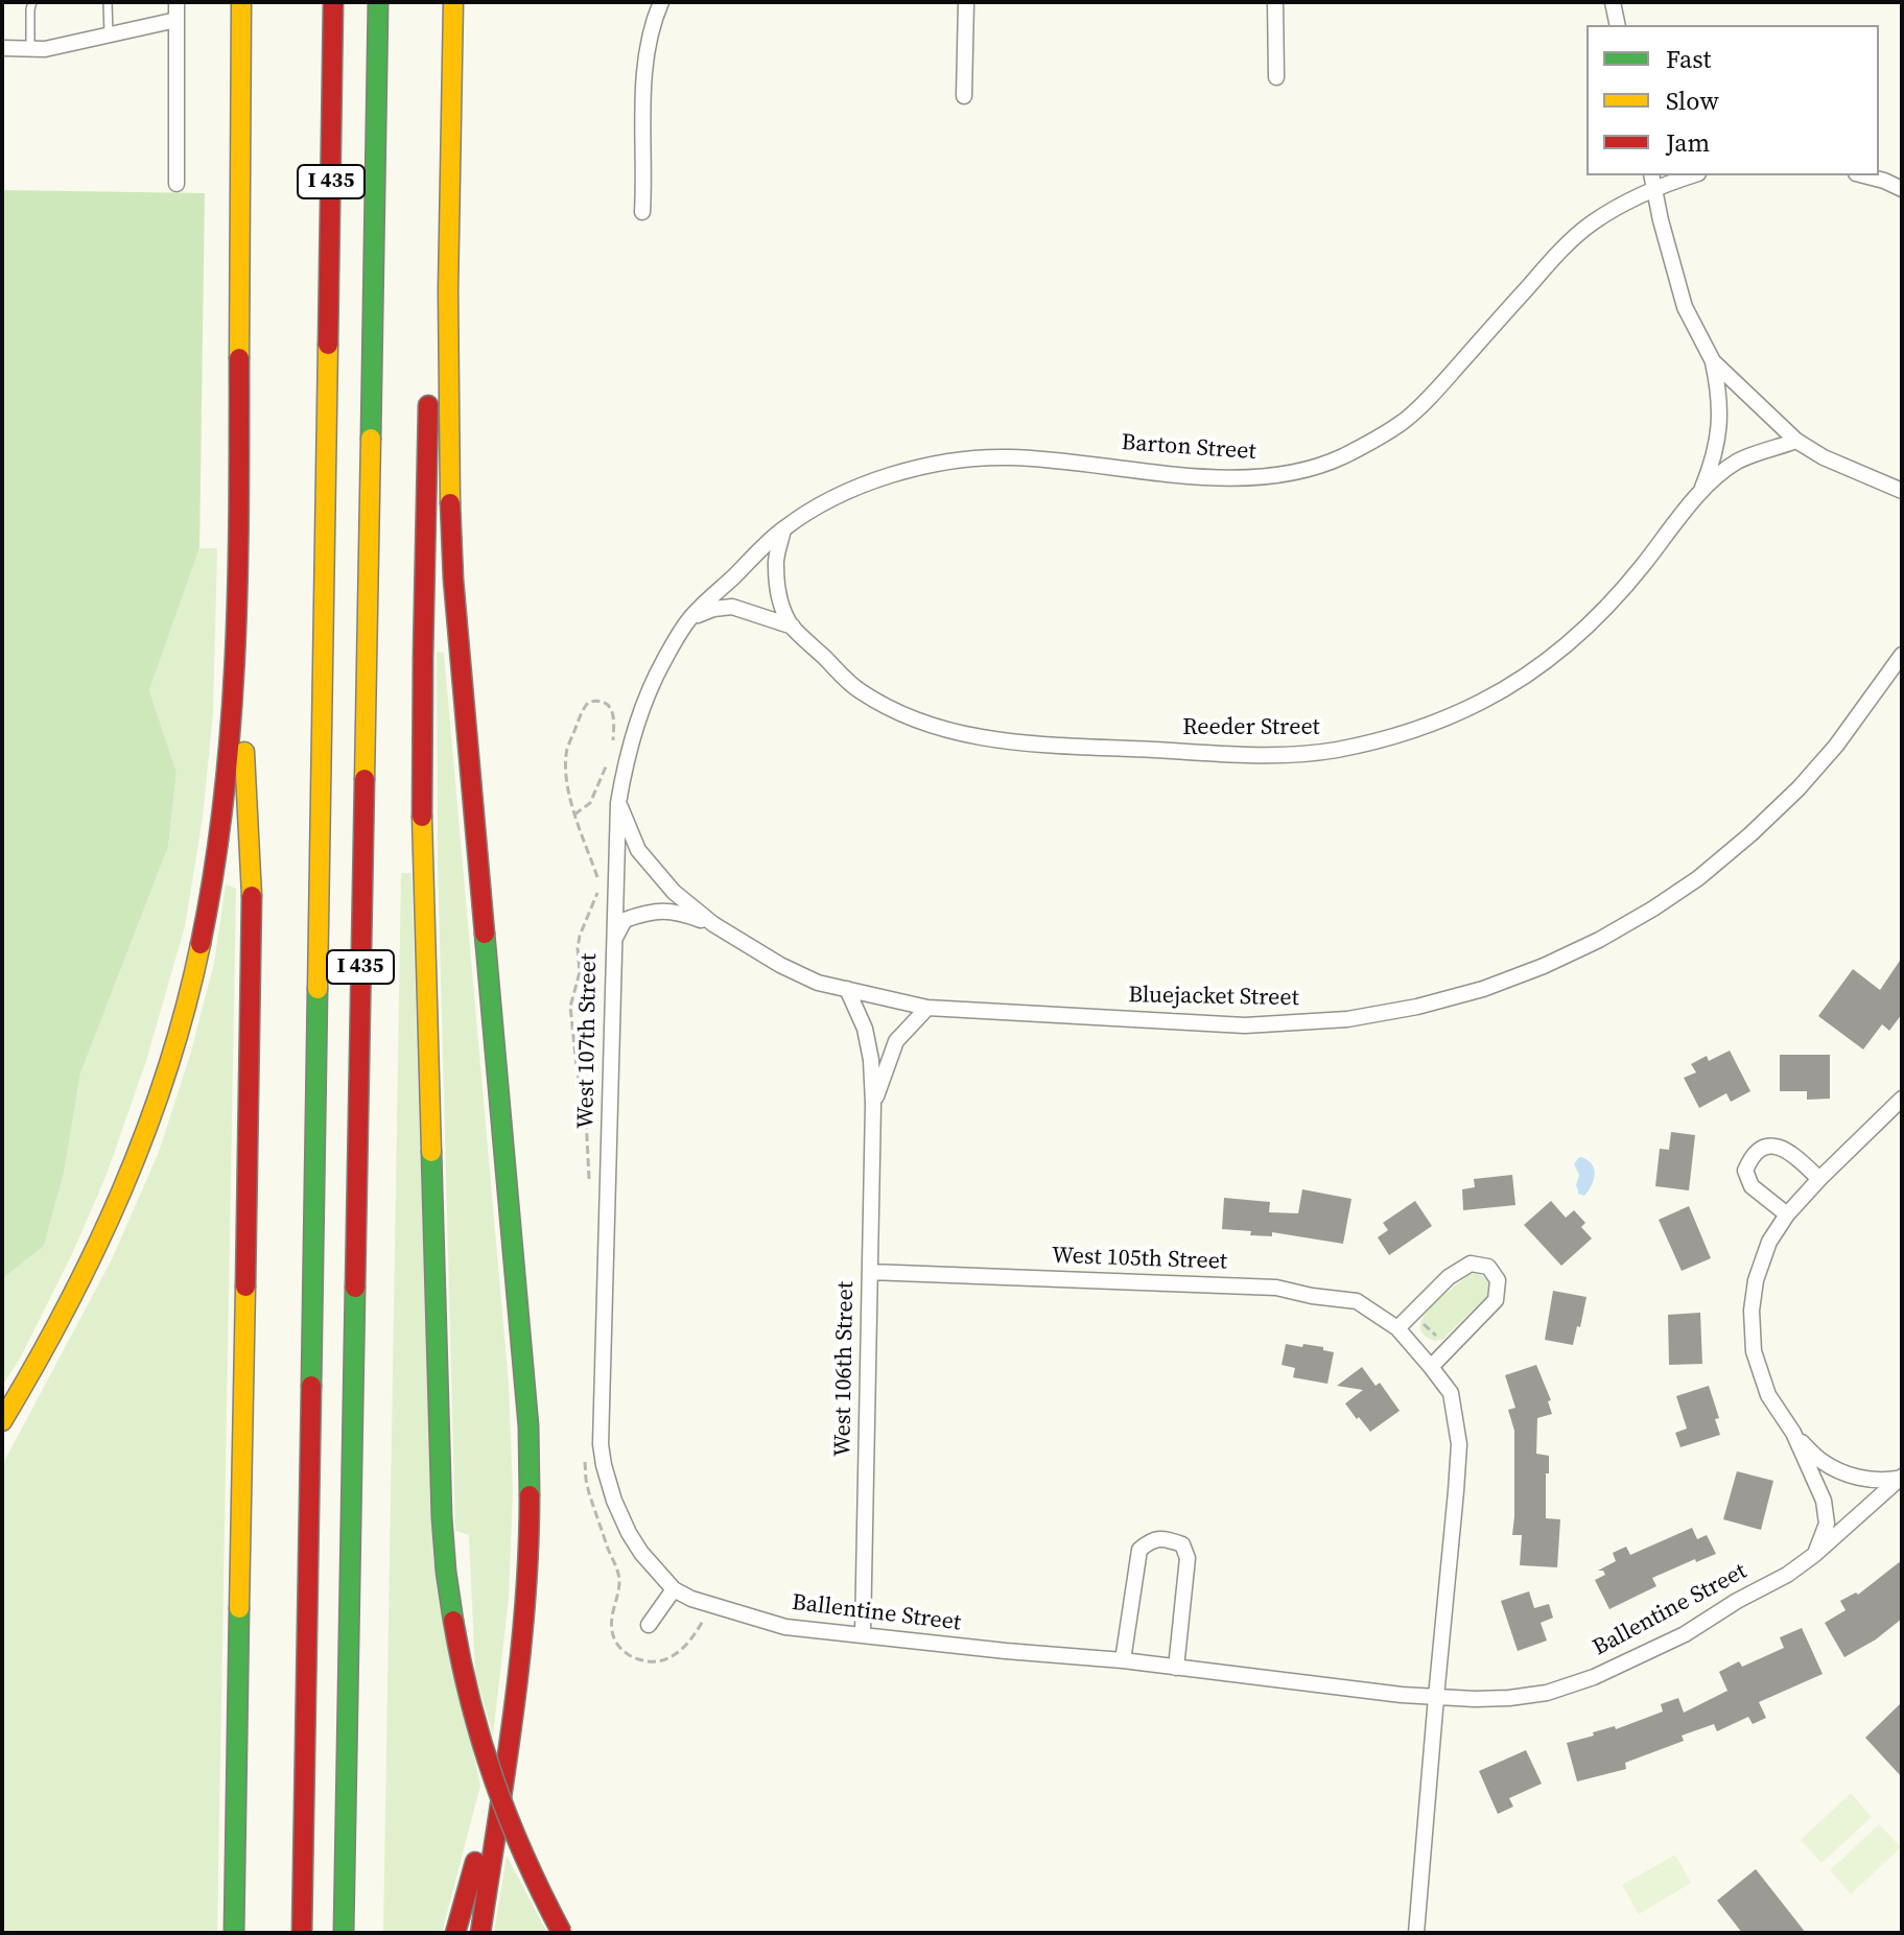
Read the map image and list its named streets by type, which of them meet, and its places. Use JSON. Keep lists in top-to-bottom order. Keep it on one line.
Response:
{"streets":{"highway":["I 435"],"street":["Barton Street","Reeder Street","Bluejacket Street","West 107th Street","West 105th Street","West 106th Street","Ballentine Street"]},"crossings":[["Barton Street","Reeder Street"],["Barton Street","West 107th Street"],["Reeder Street","West 107th Street"],["Bluejacket Street","West 107th Street"],["Bluejacket Street","West 106th Street"],["West 107th Street","Ballentine Street"],["West 105th Street","West 106th Street"],["West 105th Street","Ballentine Street"],["West 106th Street","Ballentine Street"]],"legend":["Fast","Slow","Jam"]}
